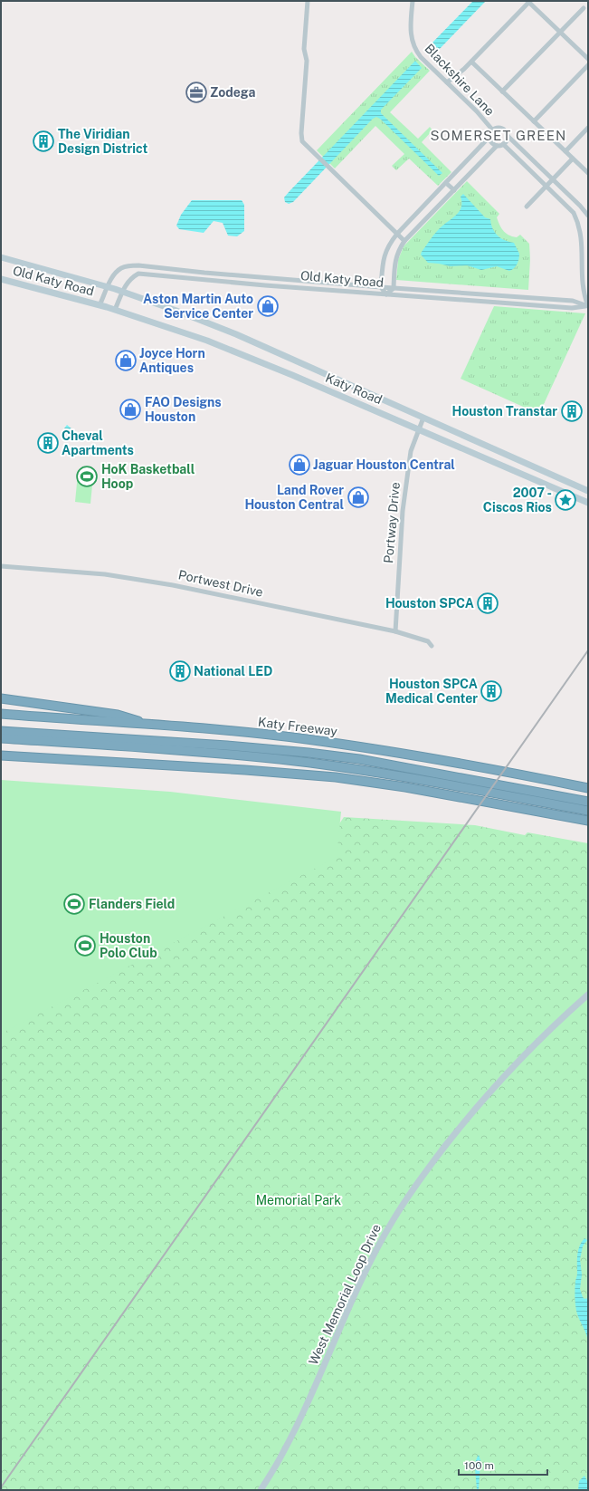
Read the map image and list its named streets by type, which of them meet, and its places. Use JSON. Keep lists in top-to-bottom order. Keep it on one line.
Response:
{"streets":{"highway":["Katy Freeway"],"main road":["Old Katy Road","Katy Road","West Memorial Loop Drive"],"street":["Blackshire Lane","Portway Drive","Portwest Drive"]},"crossings":[["Old Katy Road","Katy Road"],["Katy Road","Portway Drive"],["Portway Drive","Portwest Drive"]],"districts":["SOMERSET GREEN"],"parks":["Memorial Park"],"places":{"office":["Zodega"],"building":["The Viridian Design District","Houston Transtar","Cheval Apartments","Houston SPCA","National LED","Houston SPCA Medical Center"],"shop":["Aston Martin Auto Service Center","Joyce Horn Antiques","FAO Designs Houston","Jaguar Houston Central","Land Rover Houston Central"],"sports":["HoK Basketball Hoop","Flanders Field","Houston Polo Club"],"place":["2007 - Ciscos Rios"]},"scale_bar":"100 m"}
